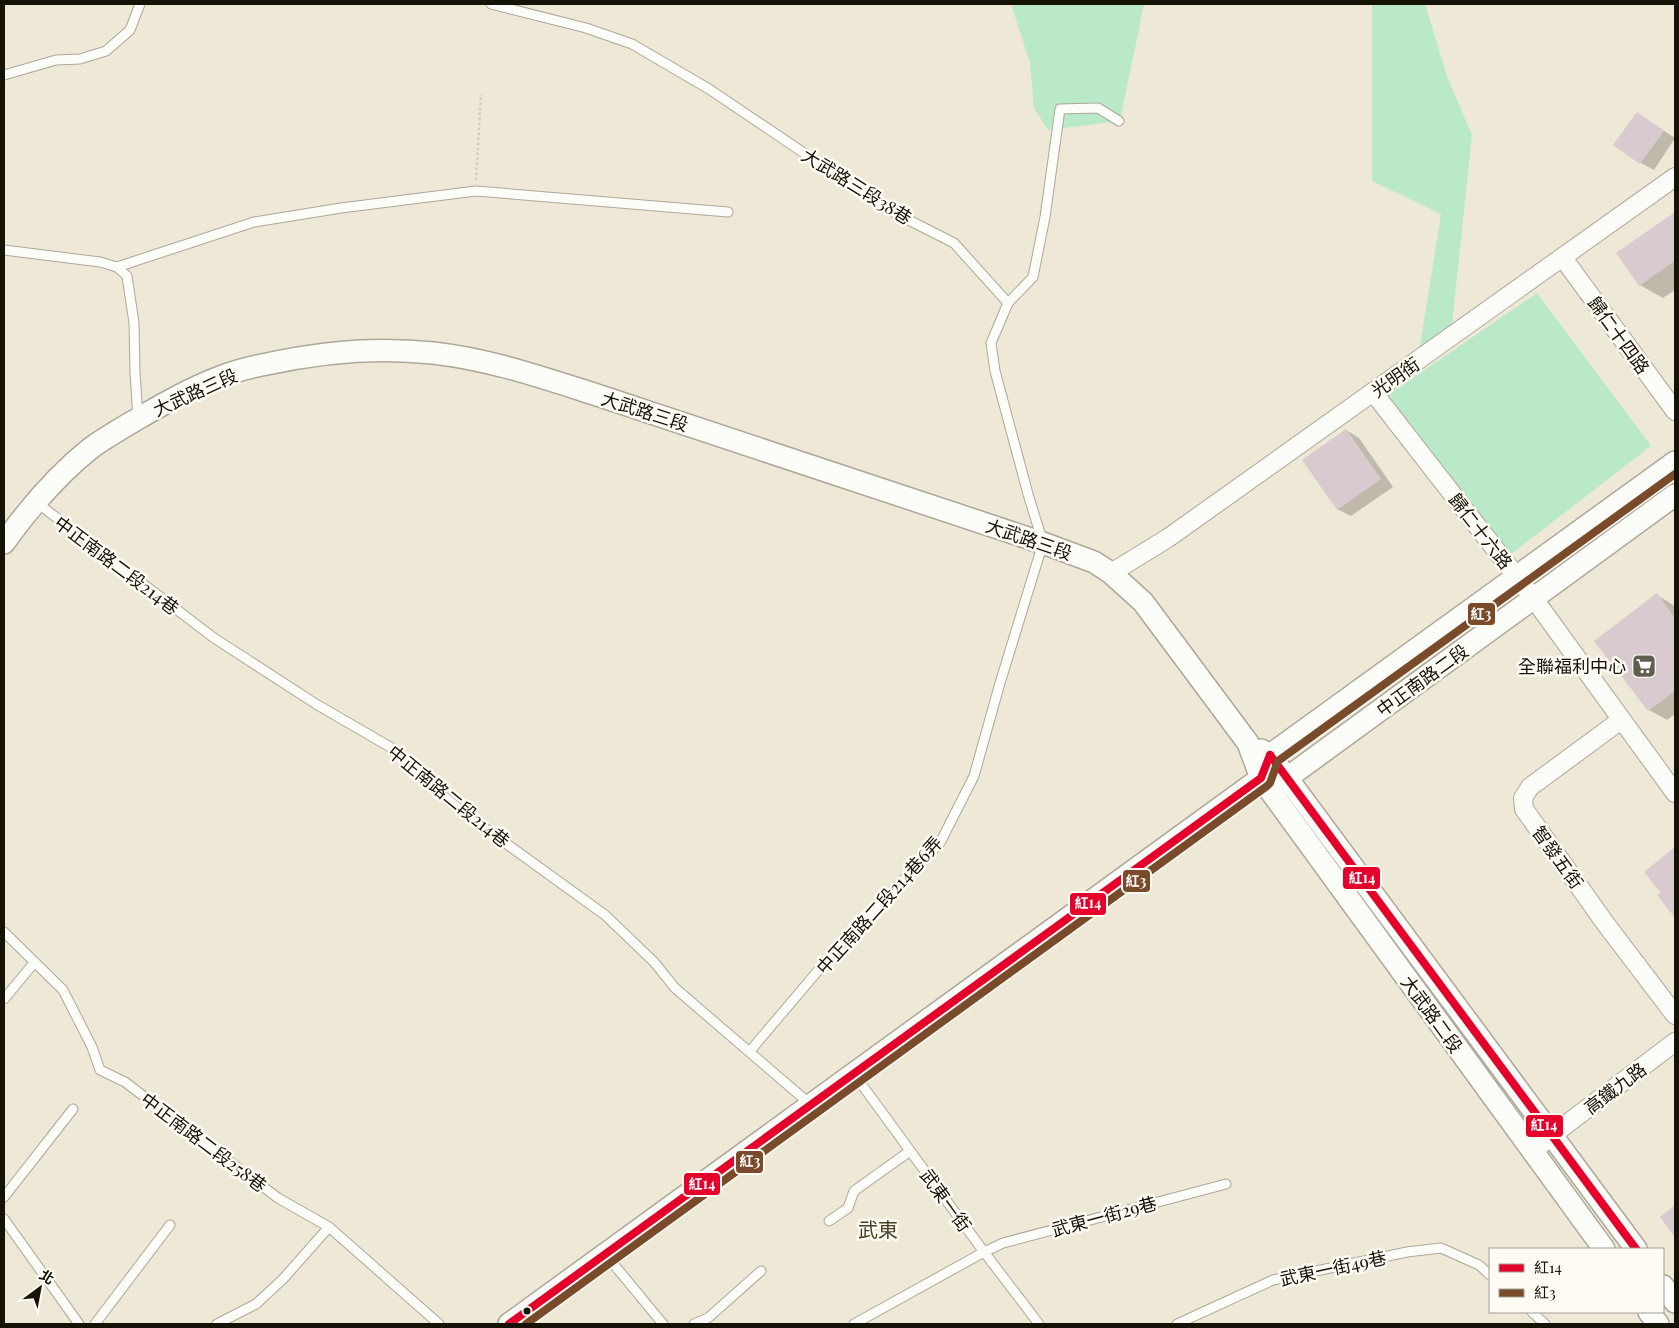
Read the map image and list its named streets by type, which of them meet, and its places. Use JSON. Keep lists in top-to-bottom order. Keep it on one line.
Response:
{"streets":{"street":["歸仁十四路","光明街","大武路三段","歸仁十六路","中正南路二段","智發五街","大武路二段","高鐵九路"],"lane":["大武路三段38巷","中正南路二段214巷","中正南路二段214巷6弄","中正南路二段258巷","武東一街","武東一街29巷","武東一街49巷"]},"crossings":[["歸仁十四路","光明街"],["光明街","大武路三段"],["光明街","歸仁十六路"],["大武路三段","中正南路二段214巷"],["大武路三段","中正南路二段"],["大武路三段","中正南路二段214巷6弄"],["大武路三段","大武路二段"],["歸仁十六路","中正南路二段"],["歸仁十六路","智發五街"],["中正南路二段214巷","中正南路二段214巷6弄"],["中正南路二段","大武路二段"],["大武路二段","高鐵九路"],["武東一街","武東一街29巷"]],"districts":["武東"],"places":{"supermarket":["全聯福利中心"]},"lines":["transit line 紅3","transit line 紅14"],"legend":["紅14","紅3"],"north":"top right"}
